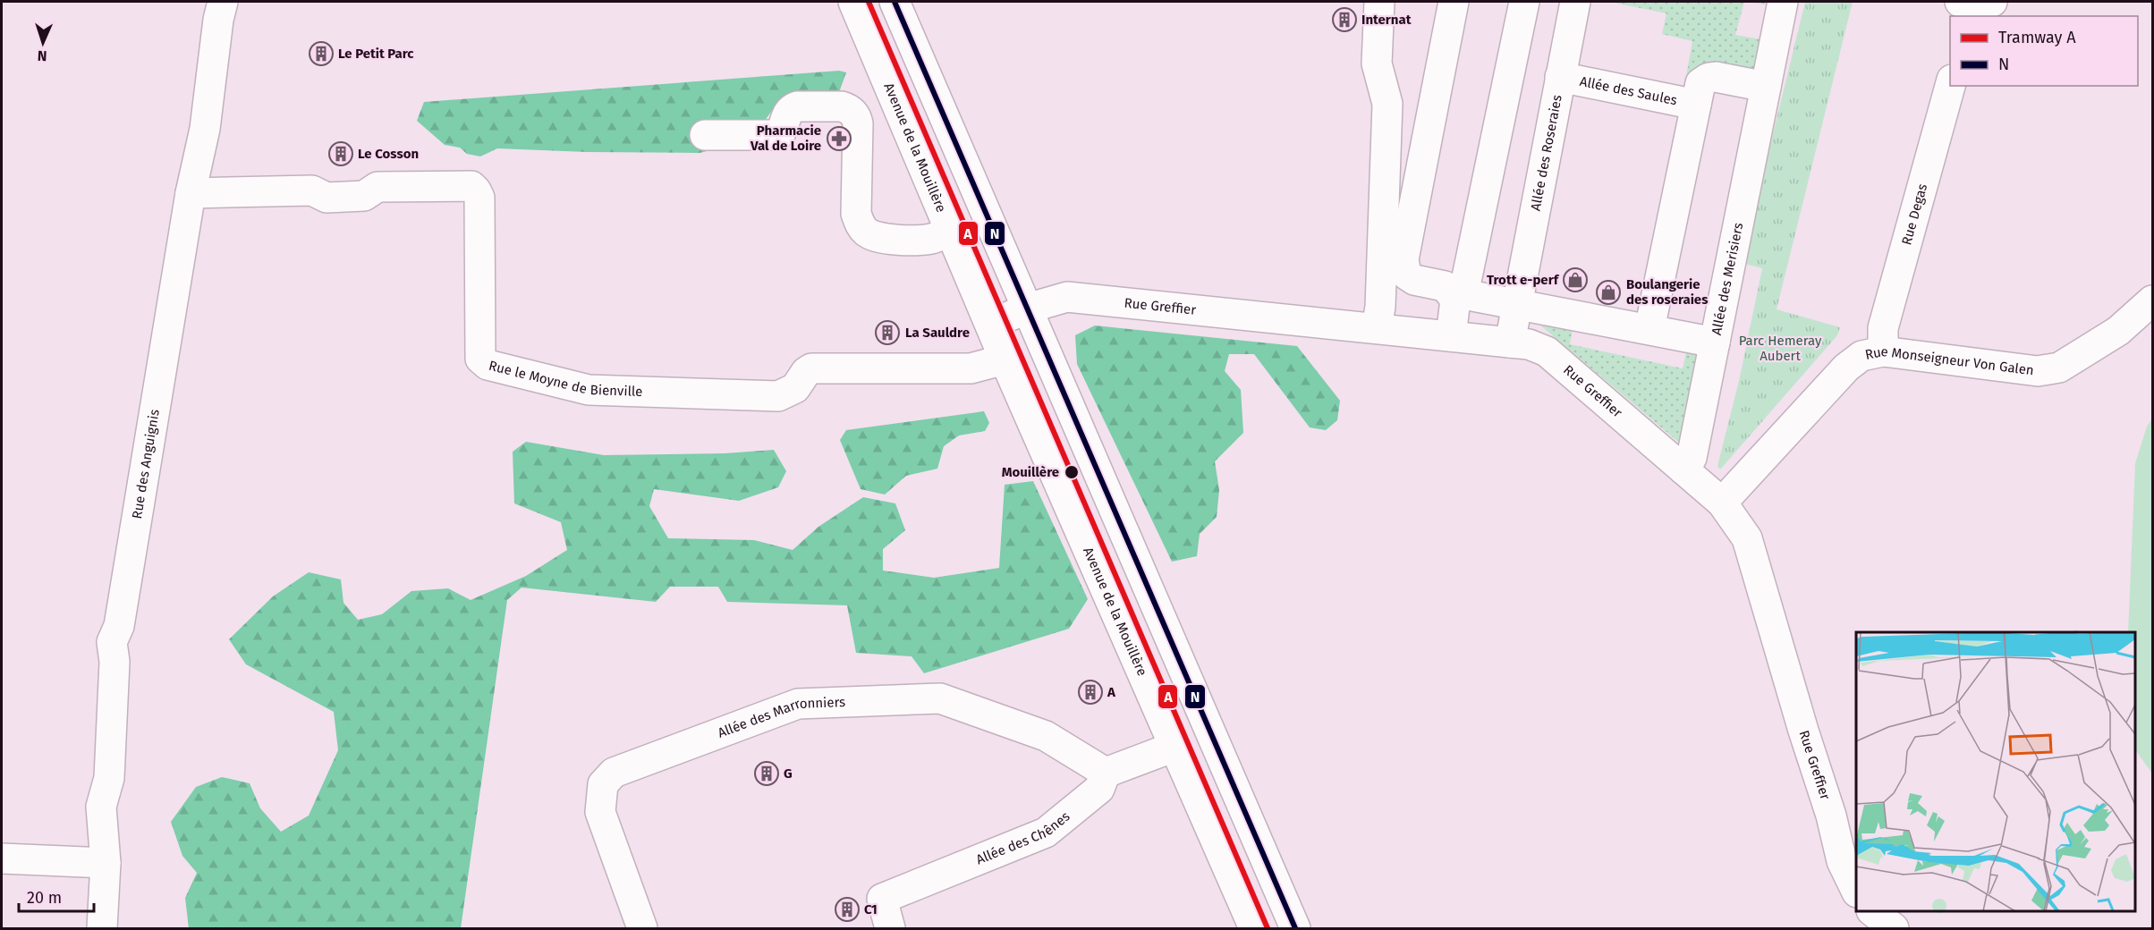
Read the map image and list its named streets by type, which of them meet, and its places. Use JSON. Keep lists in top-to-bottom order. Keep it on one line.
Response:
{"streets":{"street":["Allée des Saules","Avenue de la Mouillère","Allée des Roseraies","Rue Degas","Allée des Merisiers","Rue Greffier","Rue Monseigneur Von Galen","Rue le Moyne de Bienville","Rue des Anguignis","Allée des Marronniers","Allée des Chênes"]},"crossings":[["Allée des Saules","Allée des Roseraies"],["Avenue de la Mouillère","Rue le Moyne de Bienville"],["Allée des Roseraies","Rue Greffier"],["Rue Degas","Rue Monseigneur Von Galen"],["Allée des Merisiers","Rue Greffier"],["Rue Greffier","Rue Monseigneur Von Galen"],["Rue le Moyne de Bienville","Rue des Anguignis"],["Allée des Marronniers","Allée des Chênes"]],"parks":["Parc Hemeray Aubert"],"places":{"building":["Internat","Le Petit Parc","Le Cosson","La Sauldre","A","G","C1"],"pharmacy":["Pharmacie Val de Loire"],"shop":["Trott e-perf","Boulangerie des roseraies"],"other":["Mouillère"]},"lines":["tram line A","transit line N"],"legend":["Tramway A","N"],"scale_bar":"20 m","north":"bottom"}
